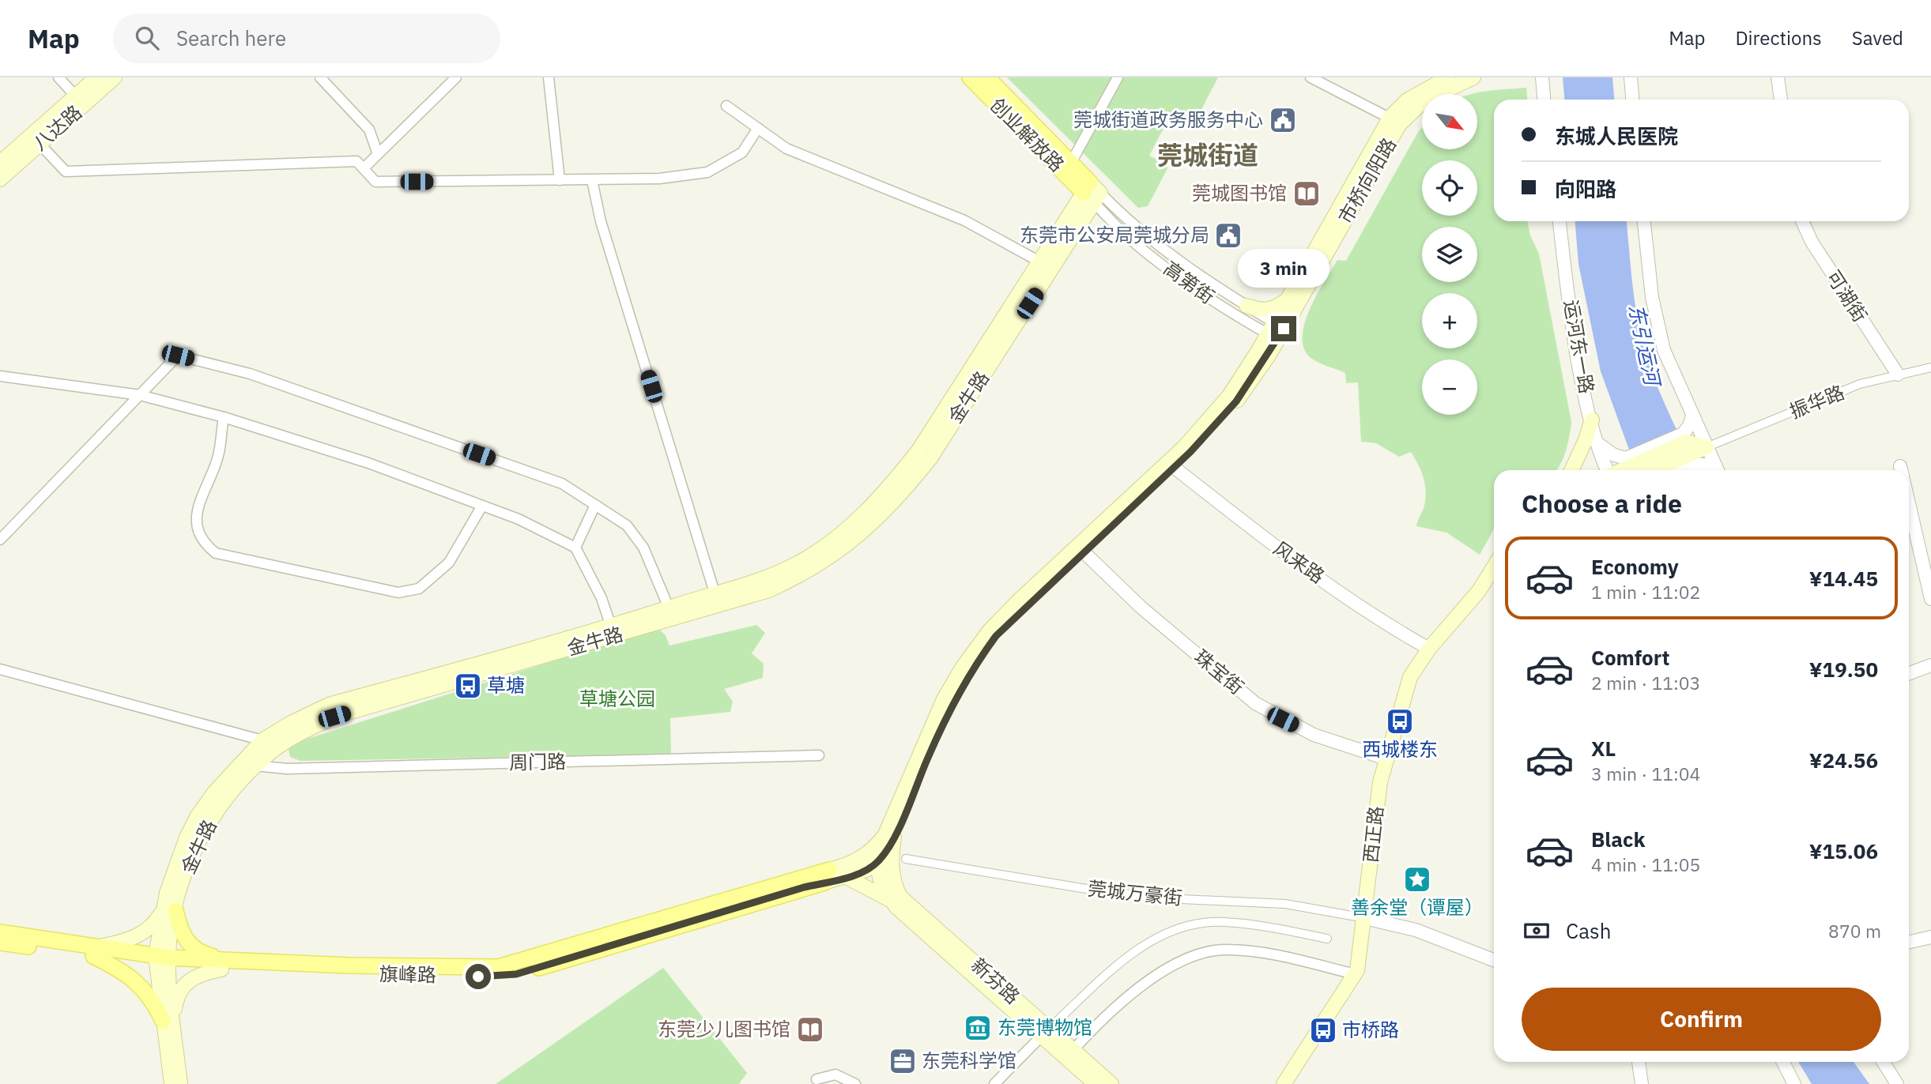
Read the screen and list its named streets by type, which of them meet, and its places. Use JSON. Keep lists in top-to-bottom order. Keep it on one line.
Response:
{"streets":{"main road":["八达路","创业解放路","市桥向阳路","金牛路","西正路","旗峰路","新芬路"],"street":["高第街","可湖街","运河东一路","振华路","风来路","珠宝街","周门路","莞城万豪街"]},"crossings":[["创业解放路","高第街"],["创业解放路","金牛路"],["市桥向阳路","高第街"],["高第街","金牛路"],["可湖街","振华路"],["金牛路","周门路"],["金牛路","旗峰路"],["风来路","西正路"],["珠宝街","西正路"],["西正路","莞城万豪街"]],"districts":["莞城街道"],"water":["东引运河"],"parks":["草塘公园"],"places":{"public building":["莞城街道政务服务中心","东莞市公安局莞城分局"],"library":["莞城图书馆","东莞少儿图书馆"],"bus stop":["草塘","西城楼东","市桥路"],"place":["善余堂（谭屋）"],"museum":["东莞博物馆"],"office":["东莞科学馆"]},"north":"bottom right","page":{"header":"Map","search":"Search here","nav":["Map","Directions","Saved"],"map_buttons":["+","−"],"banner":["东城人民医院","向阳路"],"bubble":"3 min","heading":"Choose a ride","list":[{"name":"Economy","note":"1 min · 11:02","value":"¥14.45"},{"name":"Comfort","note":"2 min · 11:03","value":"¥19.50"},{"name":"XL","note":"3 min · 11:04","value":"¥24.56"},{"name":"Black","note":"4 min · 11:05","value":"¥15.06"}],"pay":["Cash","870 m"],"buttons":"Confirm"}}
